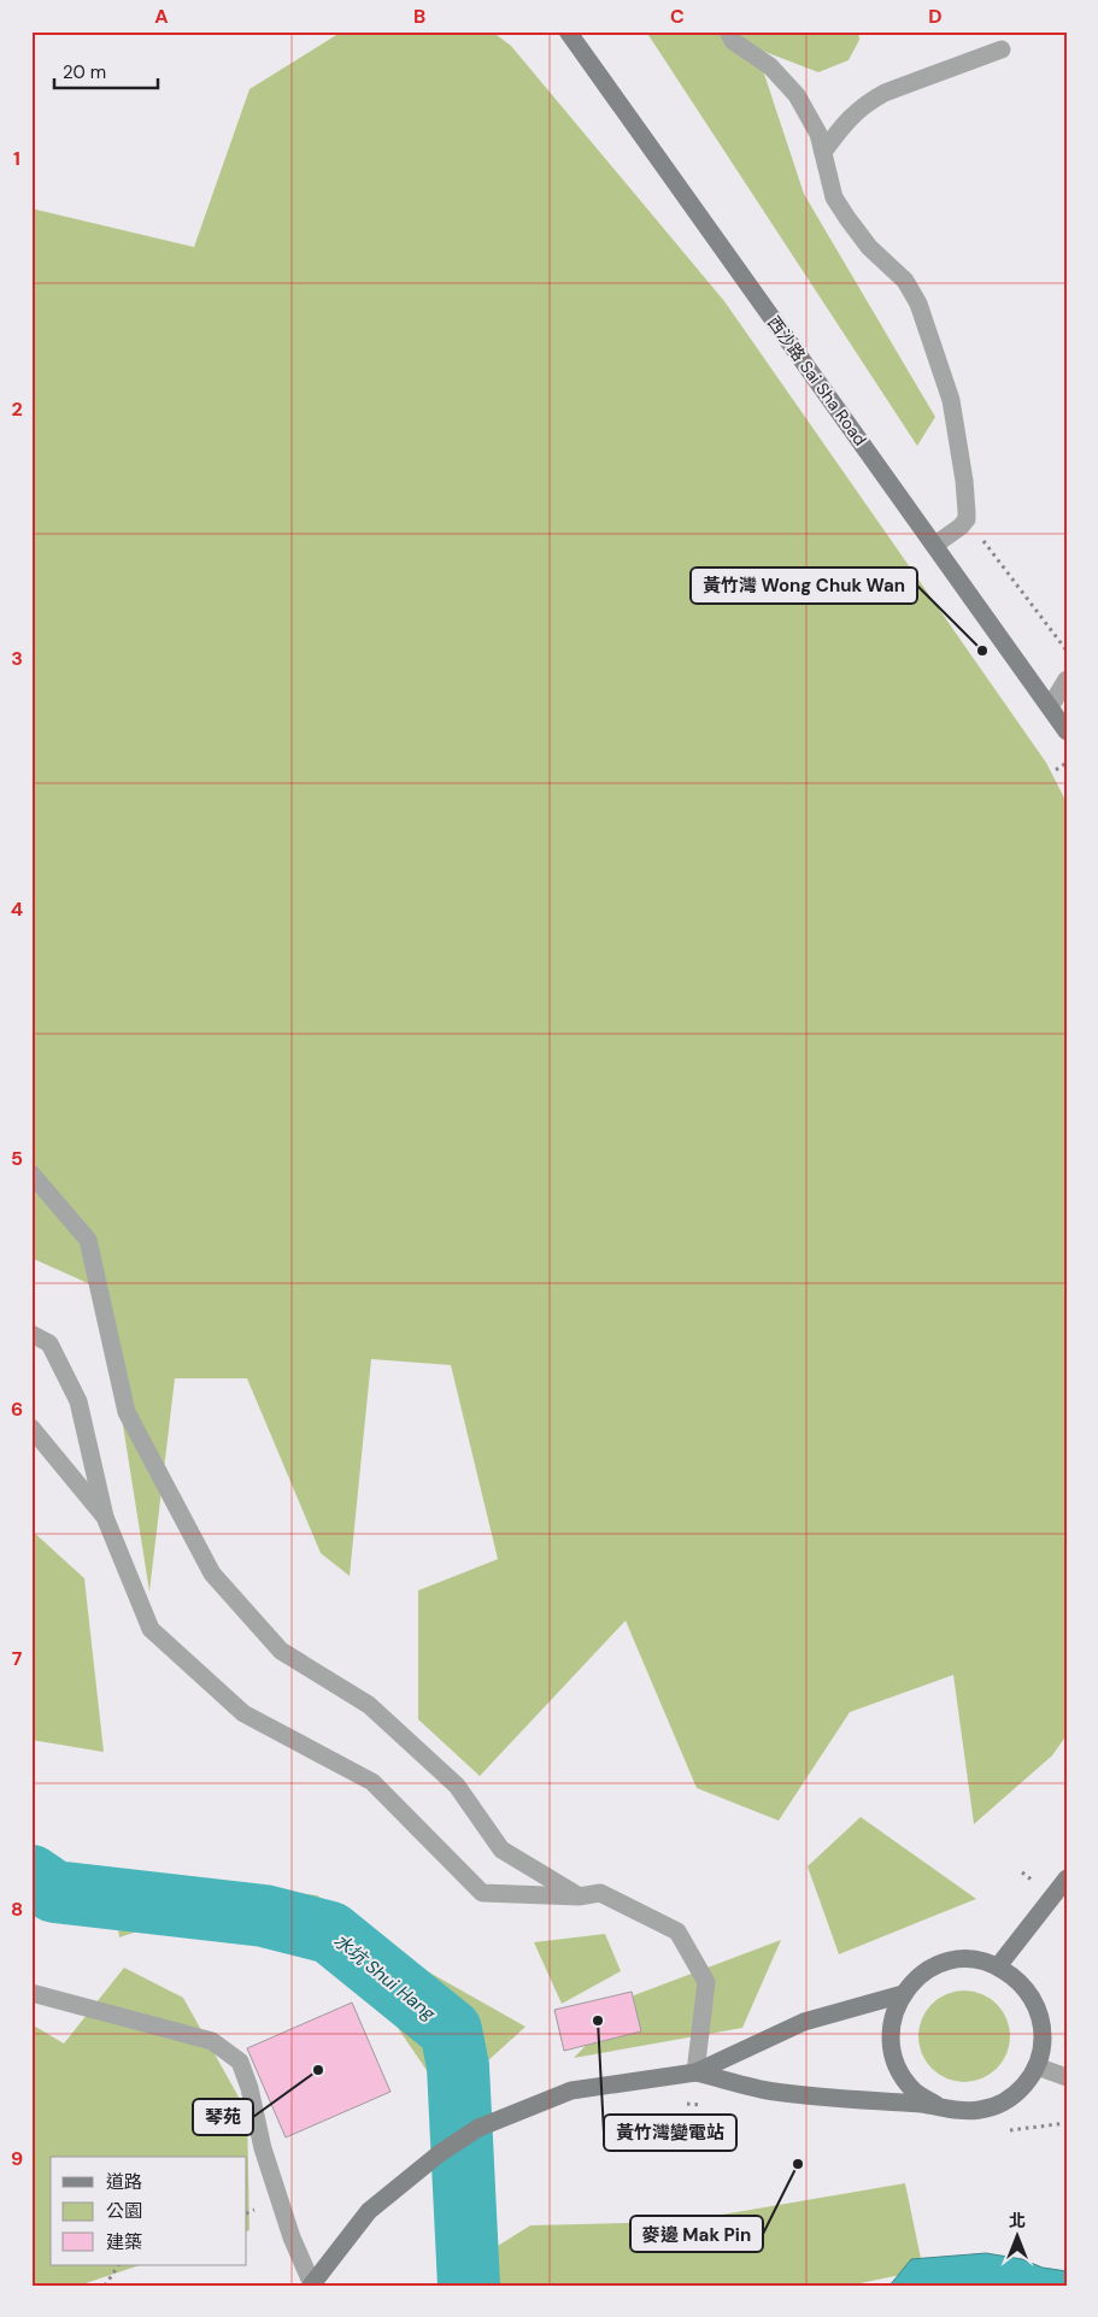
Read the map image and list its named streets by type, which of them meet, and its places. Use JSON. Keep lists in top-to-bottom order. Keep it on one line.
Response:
{"streets":{"main road":["西沙路 Sai Sha Road"]},"water":["水坑 Shui Hang"],"places":["黃竹灣 Wong Chuk Wan","黃竹灣變電站","琴苑","麥邊 Mak Pin"],"legend":["道路","公園","建築"],"scale_bar":"20 m","north":"top","grid":{"columns":["A","B","C","D"],"rows":["1","2","3","4","5","6","7","8","9"]}}
